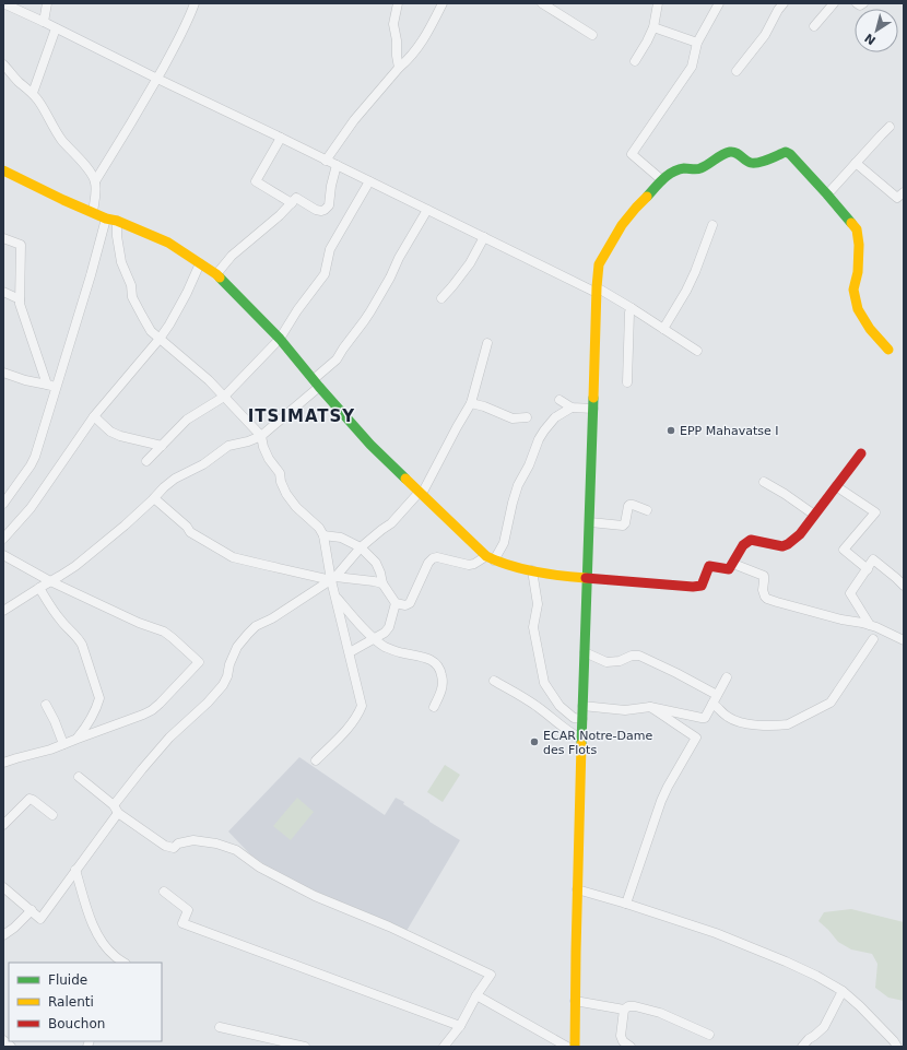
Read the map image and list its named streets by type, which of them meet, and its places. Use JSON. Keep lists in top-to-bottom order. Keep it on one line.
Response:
{"districts":["ITSIMATSY"],"places":["EPP Mahavatse I","ECAR Notre-Dame des Flots"],"legend":["Fluide","Ralenti","Bouchon"],"north":"bottom left"}
